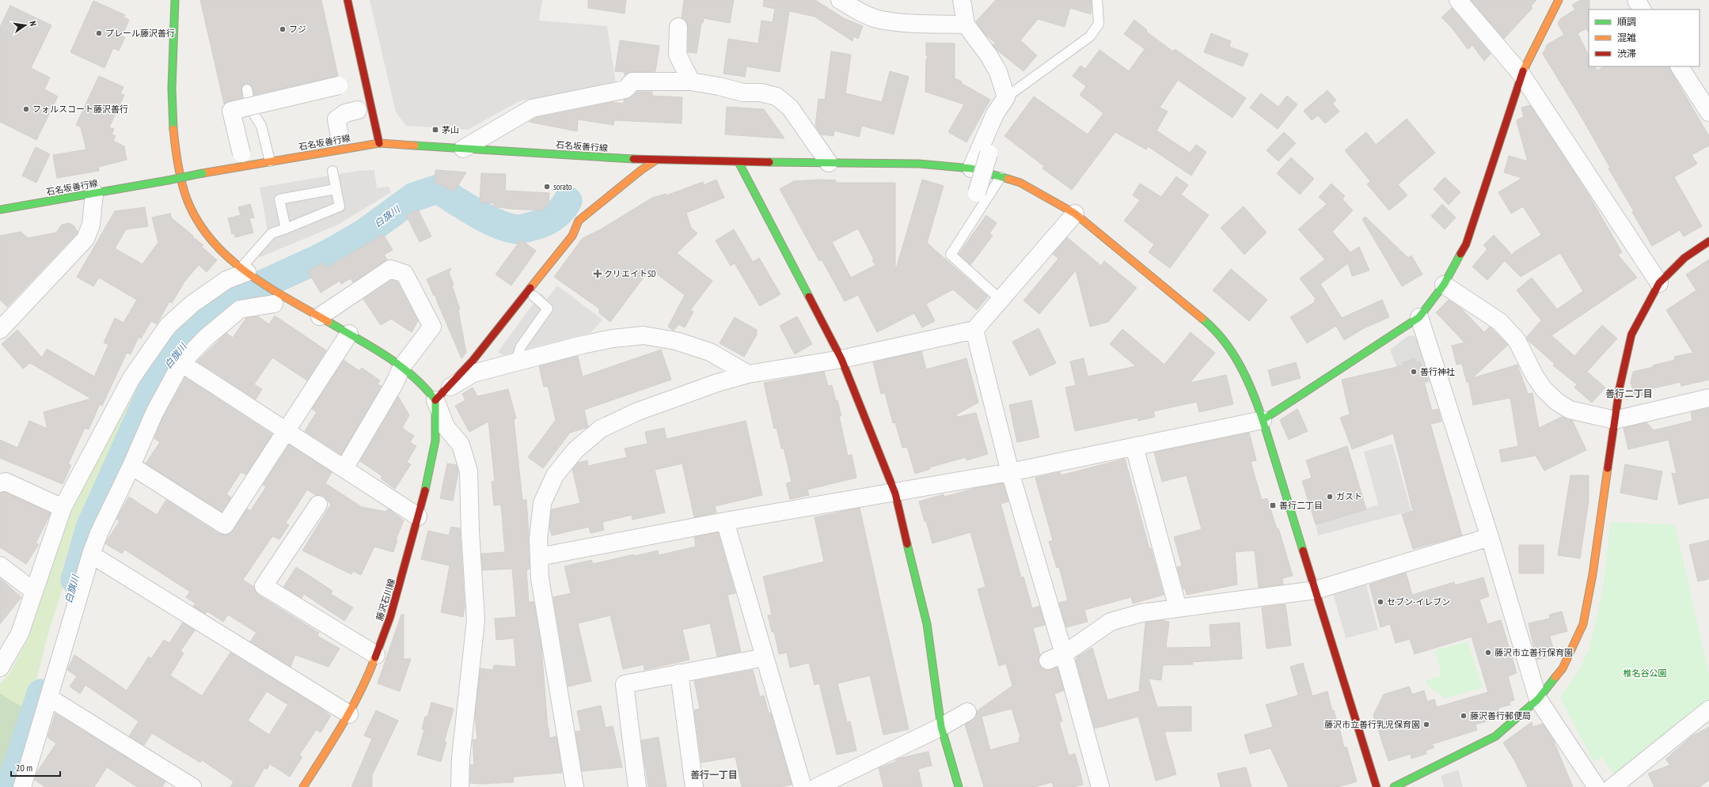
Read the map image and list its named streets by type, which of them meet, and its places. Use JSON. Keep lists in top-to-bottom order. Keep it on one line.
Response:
{"streets":{"street":["石名坂善行線","藤沢石川線"]},"districts":["善行二丁目","善行一丁目"],"water":["白旗川"],"parks":["椎名谷公園"],"places":{"other":["フジ","プレール藤沢善行","フォルスコート藤沢善行","sorato","善行神社","ガスト","セブン-イレブン","藤沢市立善行保育園","藤沢善行郵便局","藤沢市立善行乳児保育園"],"transit":["茅山","善行二丁目"],"health":["クリエイトSD"]},"legend":["順調","混雑","渋滞"],"scale_bar":"20 m","north":"right"}
